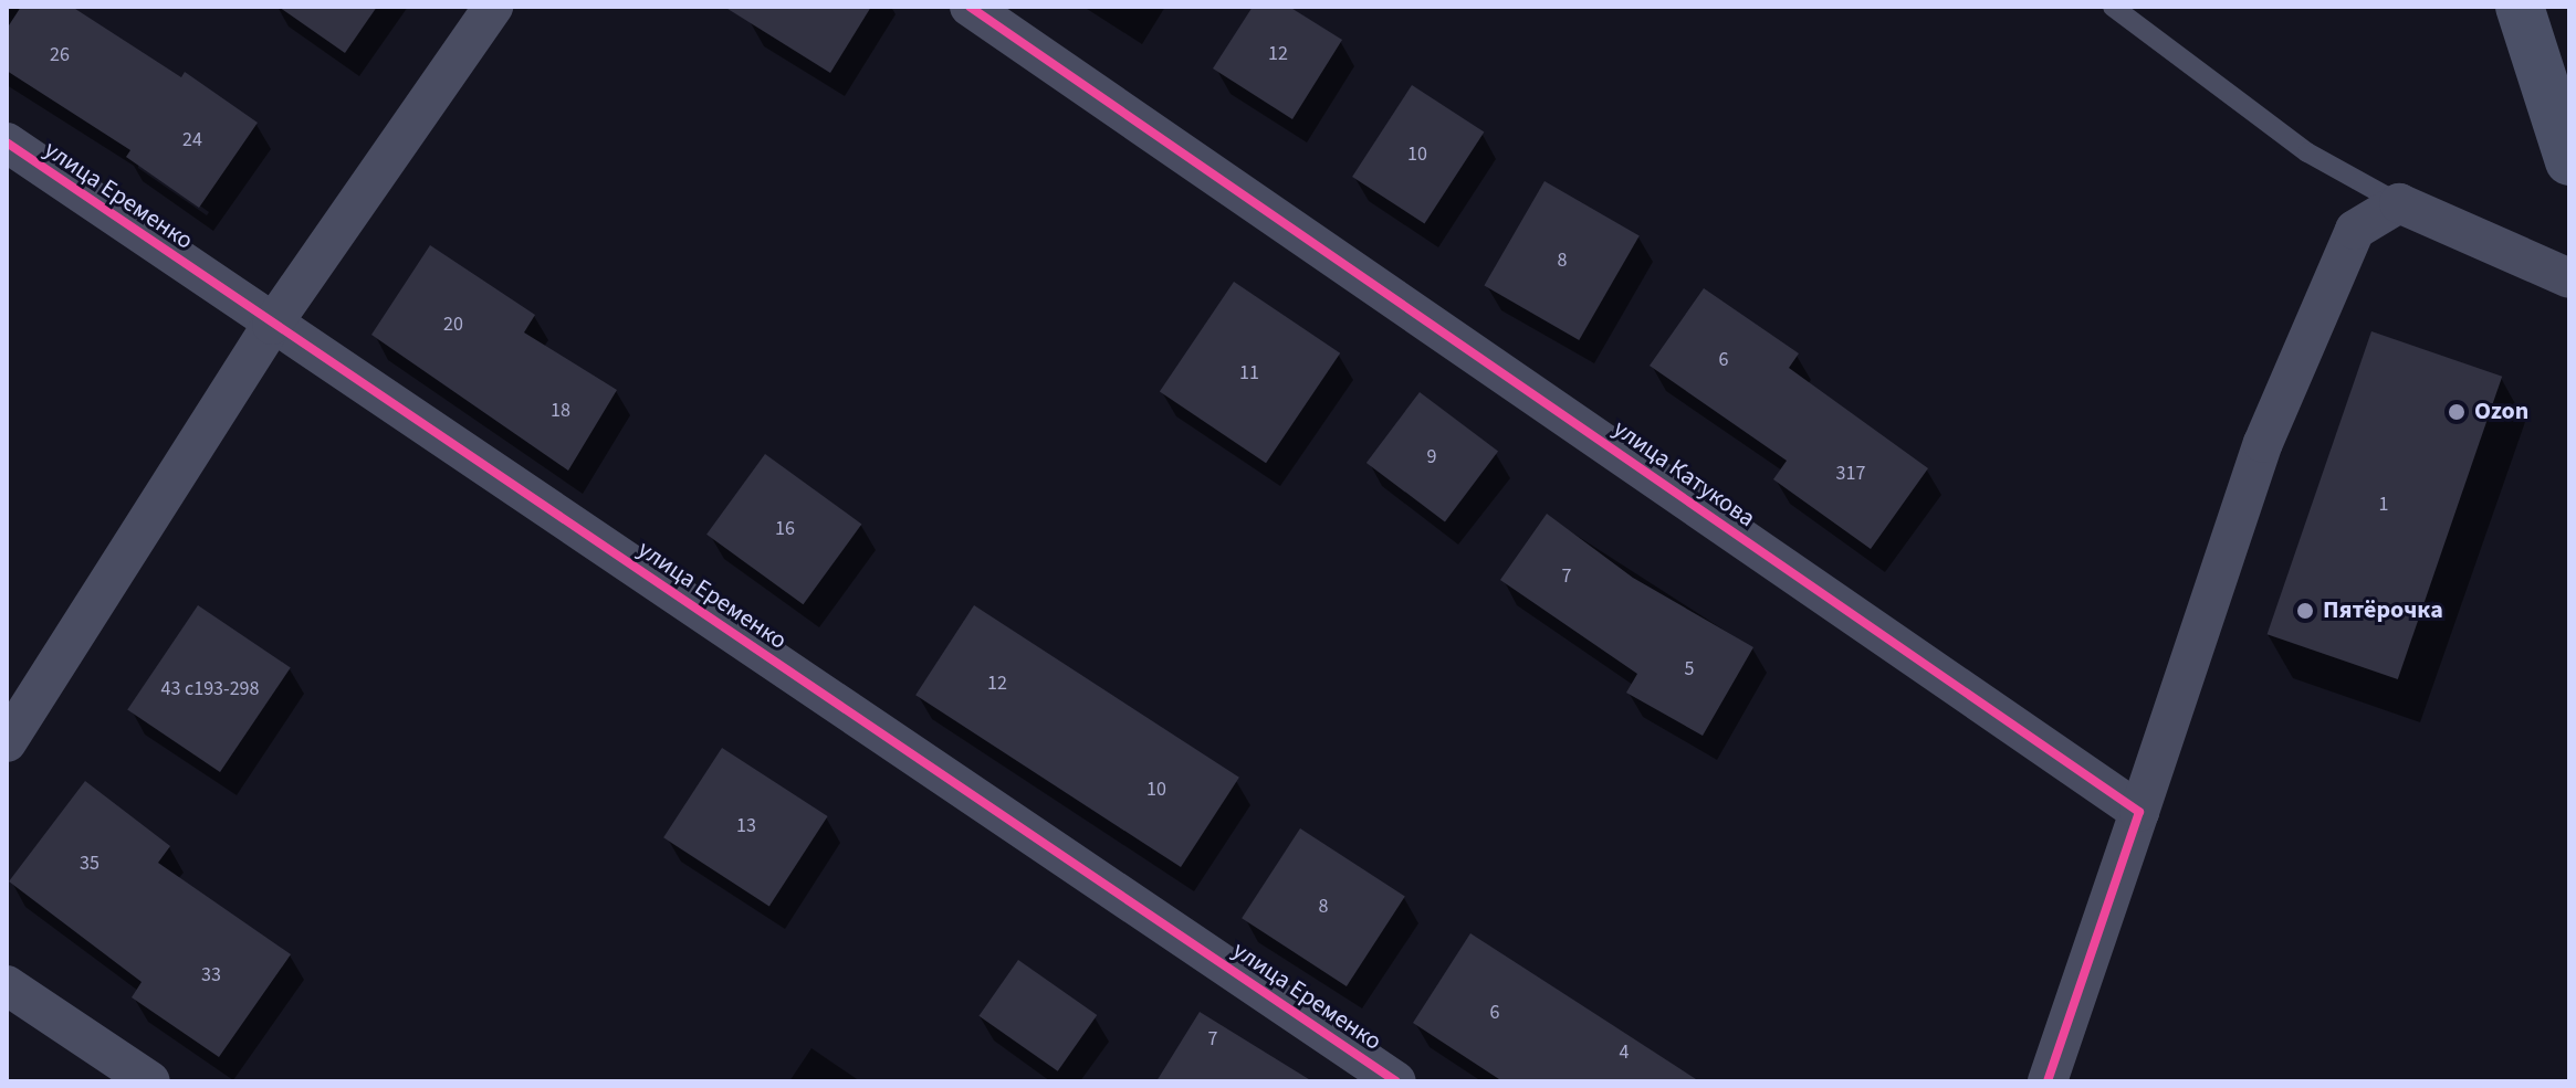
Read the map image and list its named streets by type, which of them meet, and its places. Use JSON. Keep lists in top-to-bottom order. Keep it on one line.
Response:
{"streets":{"street":["улица Еременко","улица Катукова"]},"places":["Ozon","Пятёрочка"],"house_numbers":["12","26","24","10","8","20","6","11","18","9","317","1","16","7","5","12","43 с193-298","10","13","35","8","33","6","7","4"]}
